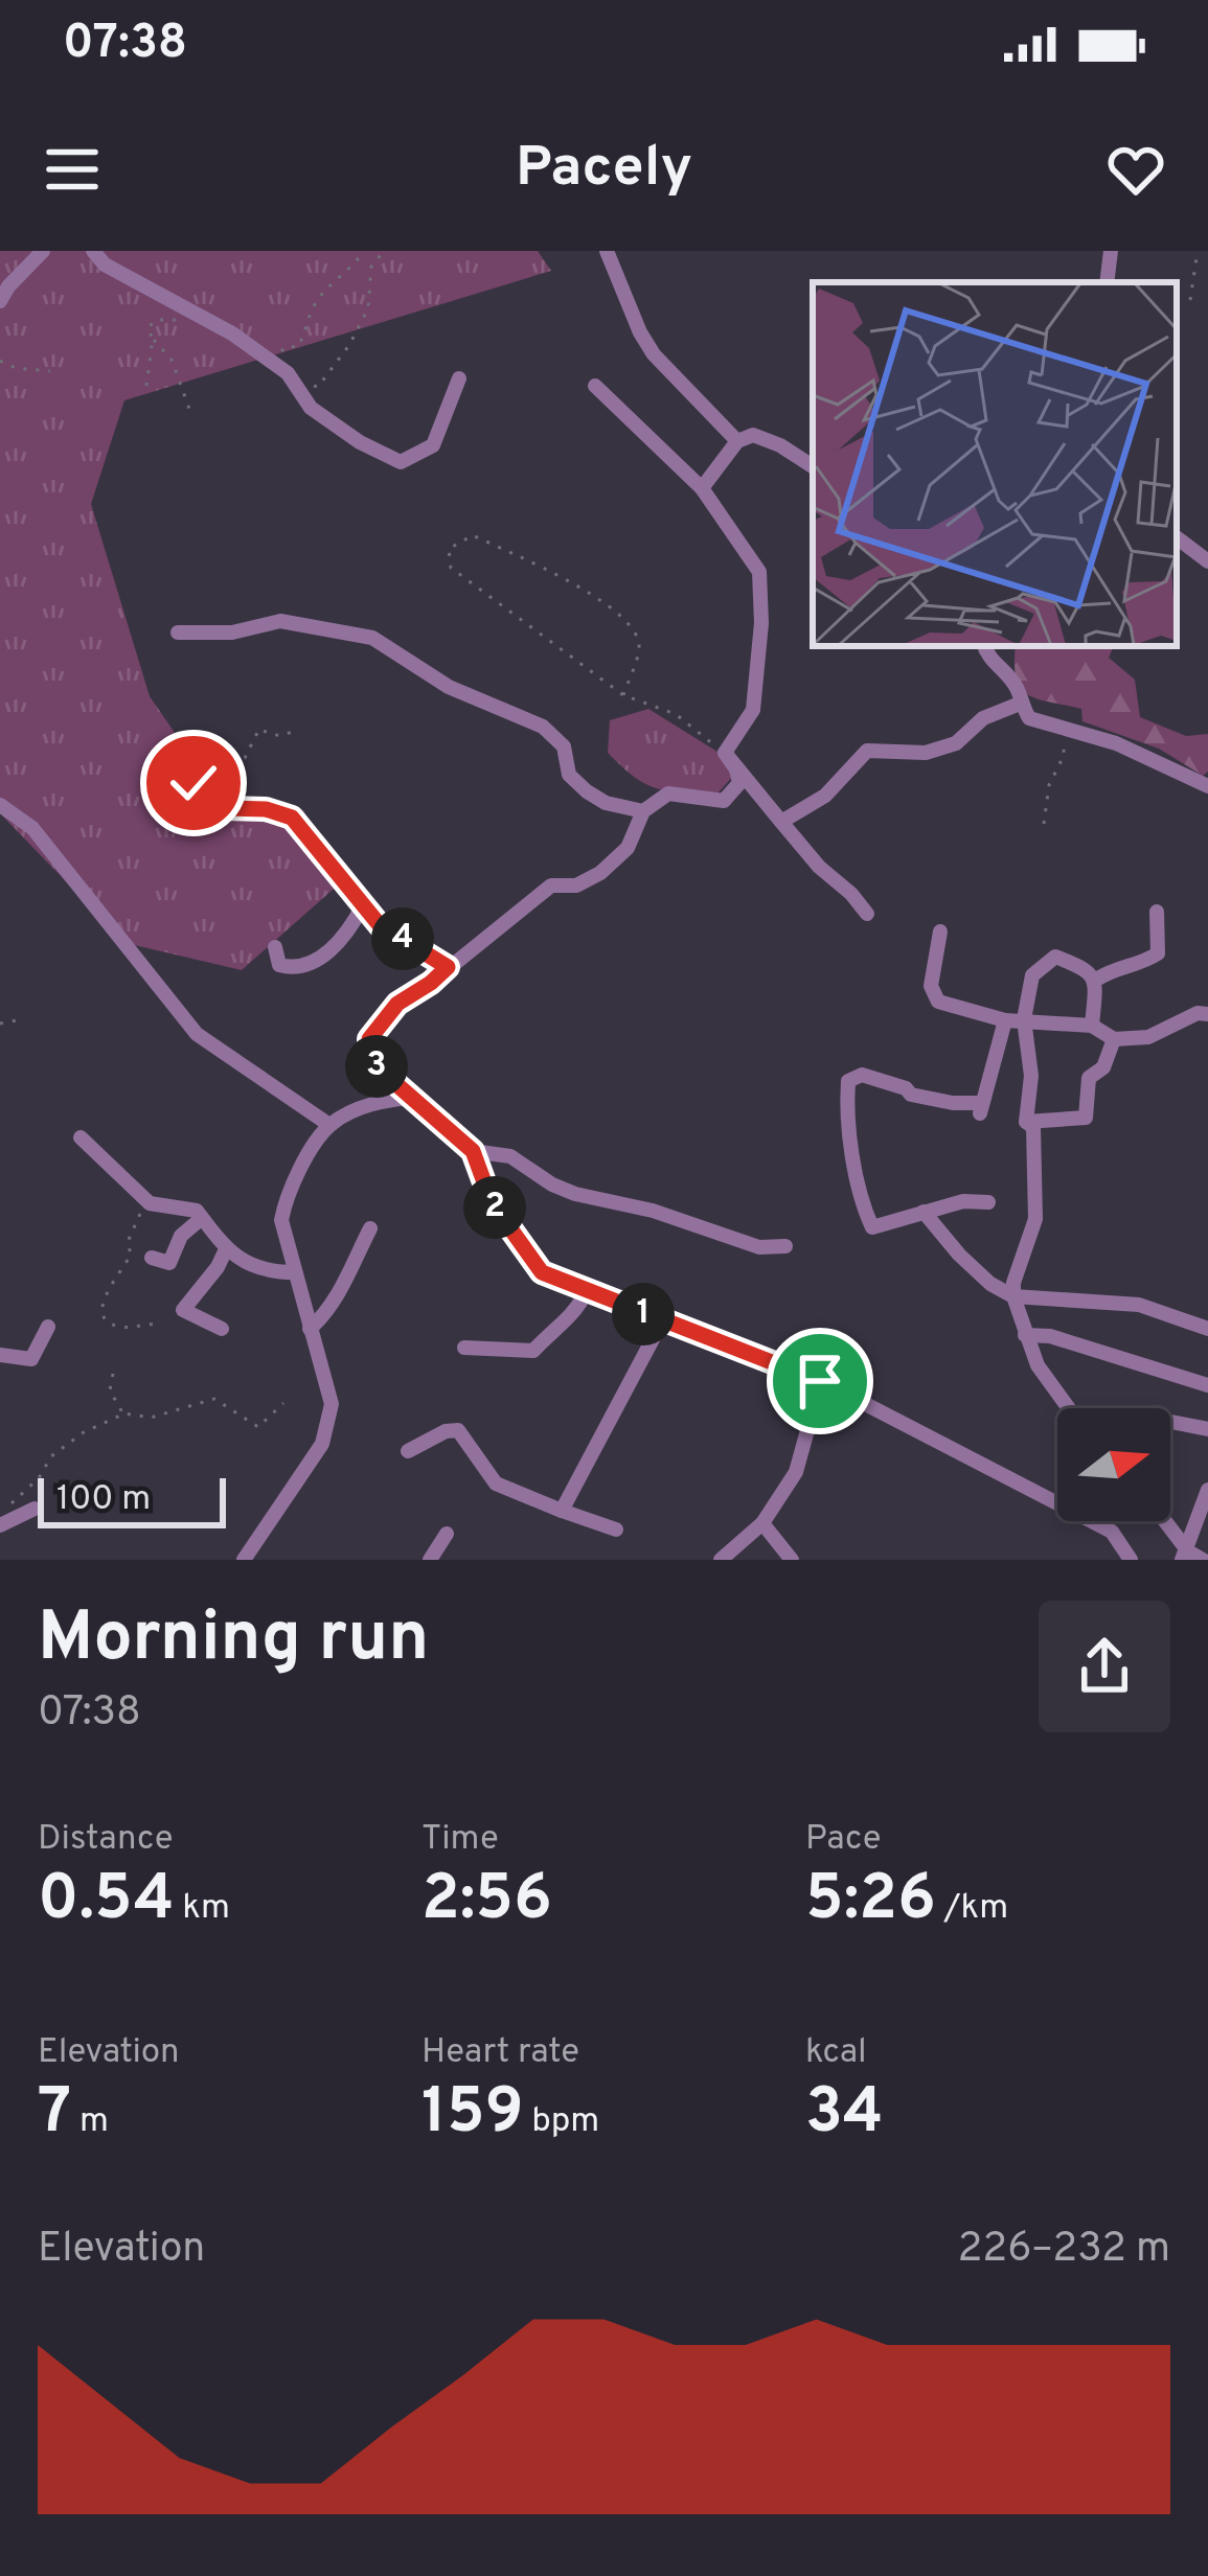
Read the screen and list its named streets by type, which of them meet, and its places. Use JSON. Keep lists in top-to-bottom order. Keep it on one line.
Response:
{"scale_bar":"100 m","north":"right","page":{"status":"07:38","header":"Pacely","pins":["4","3","2","1"],"scale":"100 m","heading":["Morning run","07:38"],"stats":[["Distance","0.54 km"],["Time","2:56"],["Pace","5:26 /km"],["Elevation","7 m"],["Heart rate","159 bpm"],["kcal","34"]],"chart":["Elevation","226–232 m"]}}
